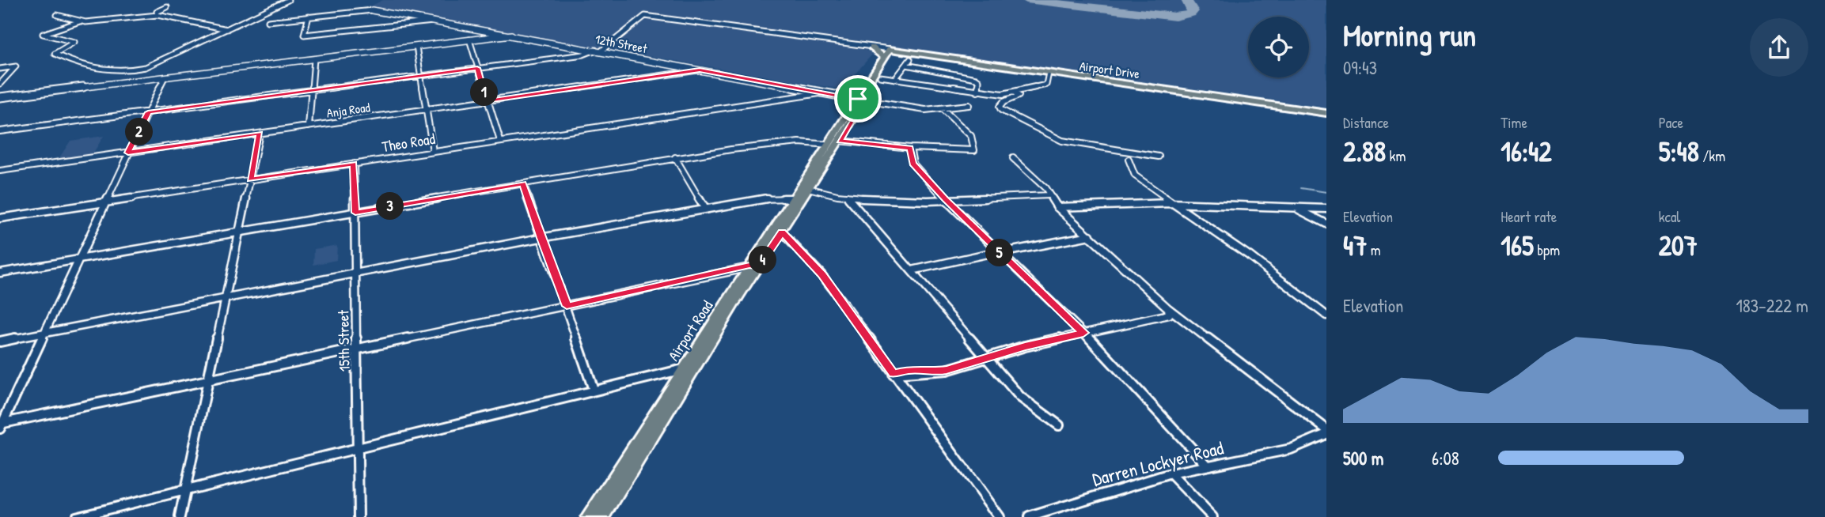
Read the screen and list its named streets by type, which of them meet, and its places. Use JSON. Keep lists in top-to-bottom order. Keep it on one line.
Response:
{"streets":{"main road":["Airport Drive","Airport Road"],"street":["12th Street","Anja Road","Theo Road","15th Street","Darren Lockyer Road"]},"crossings":[["12th Street","Anja Road"],["12th Street","Theo Road"],["12th Street","Airport Road"],["Airport Drive","Airport Road"],["Theo Road","15th Street"]],"page":{"heading":["Morning run","09:43"],"pins":["1","2","3","5","4"],"stats":[["Distance","2.88 km"],["Time","16:42"],["Pace","5:48 /km"],["Elevation","47 m"],["Heart rate","165 bpm"],["kcal","207"]],"chart":["Elevation","183–222 m"],"list":[{"name":"500 m","note":"6:08"}]}}
